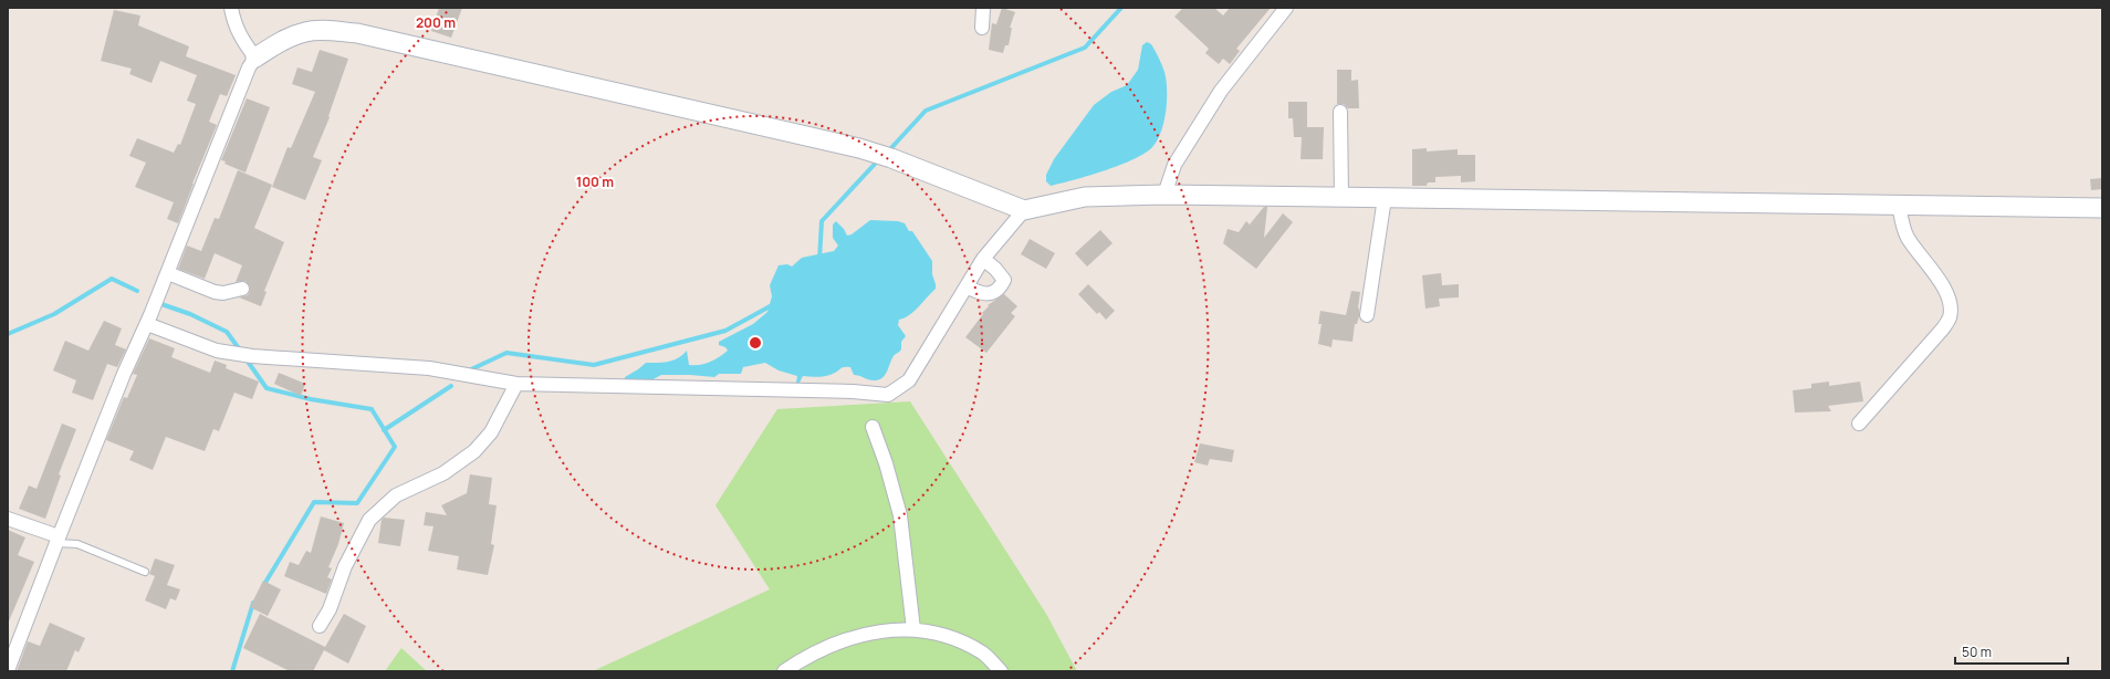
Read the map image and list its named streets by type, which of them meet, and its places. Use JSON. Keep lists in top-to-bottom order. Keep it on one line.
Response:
{"scale_bar":"50 m","rings":["200 m","100 m"]}
